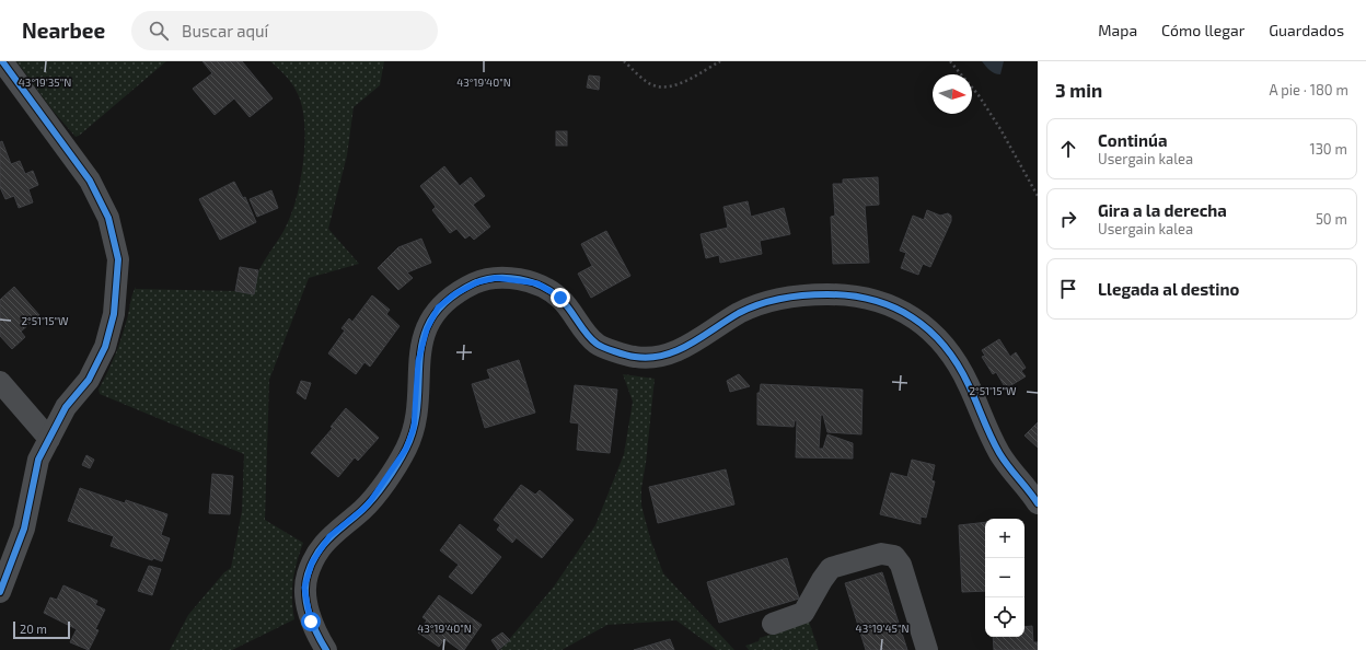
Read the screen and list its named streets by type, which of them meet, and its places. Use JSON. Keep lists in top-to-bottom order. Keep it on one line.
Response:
{"scale_bar":"20 m","north":"right","page":{"header":"Nearbee","search":"Buscar aquí","nav":["Mapa","Cómo llegar","Guardados"],"heading":["3 min","A pie · 180 m"],"list":[["Continúa","Usergain kalea","130 m"],["Gira a la derecha","Usergain kalea","50 m"],"Llegada al destino"],"map_buttons":["+","−"],"scale":"20 m"},"coordinates":["43°19'35\"N","43°19'40\"N","2°51'15\"W","43°19'45\"N"]}
